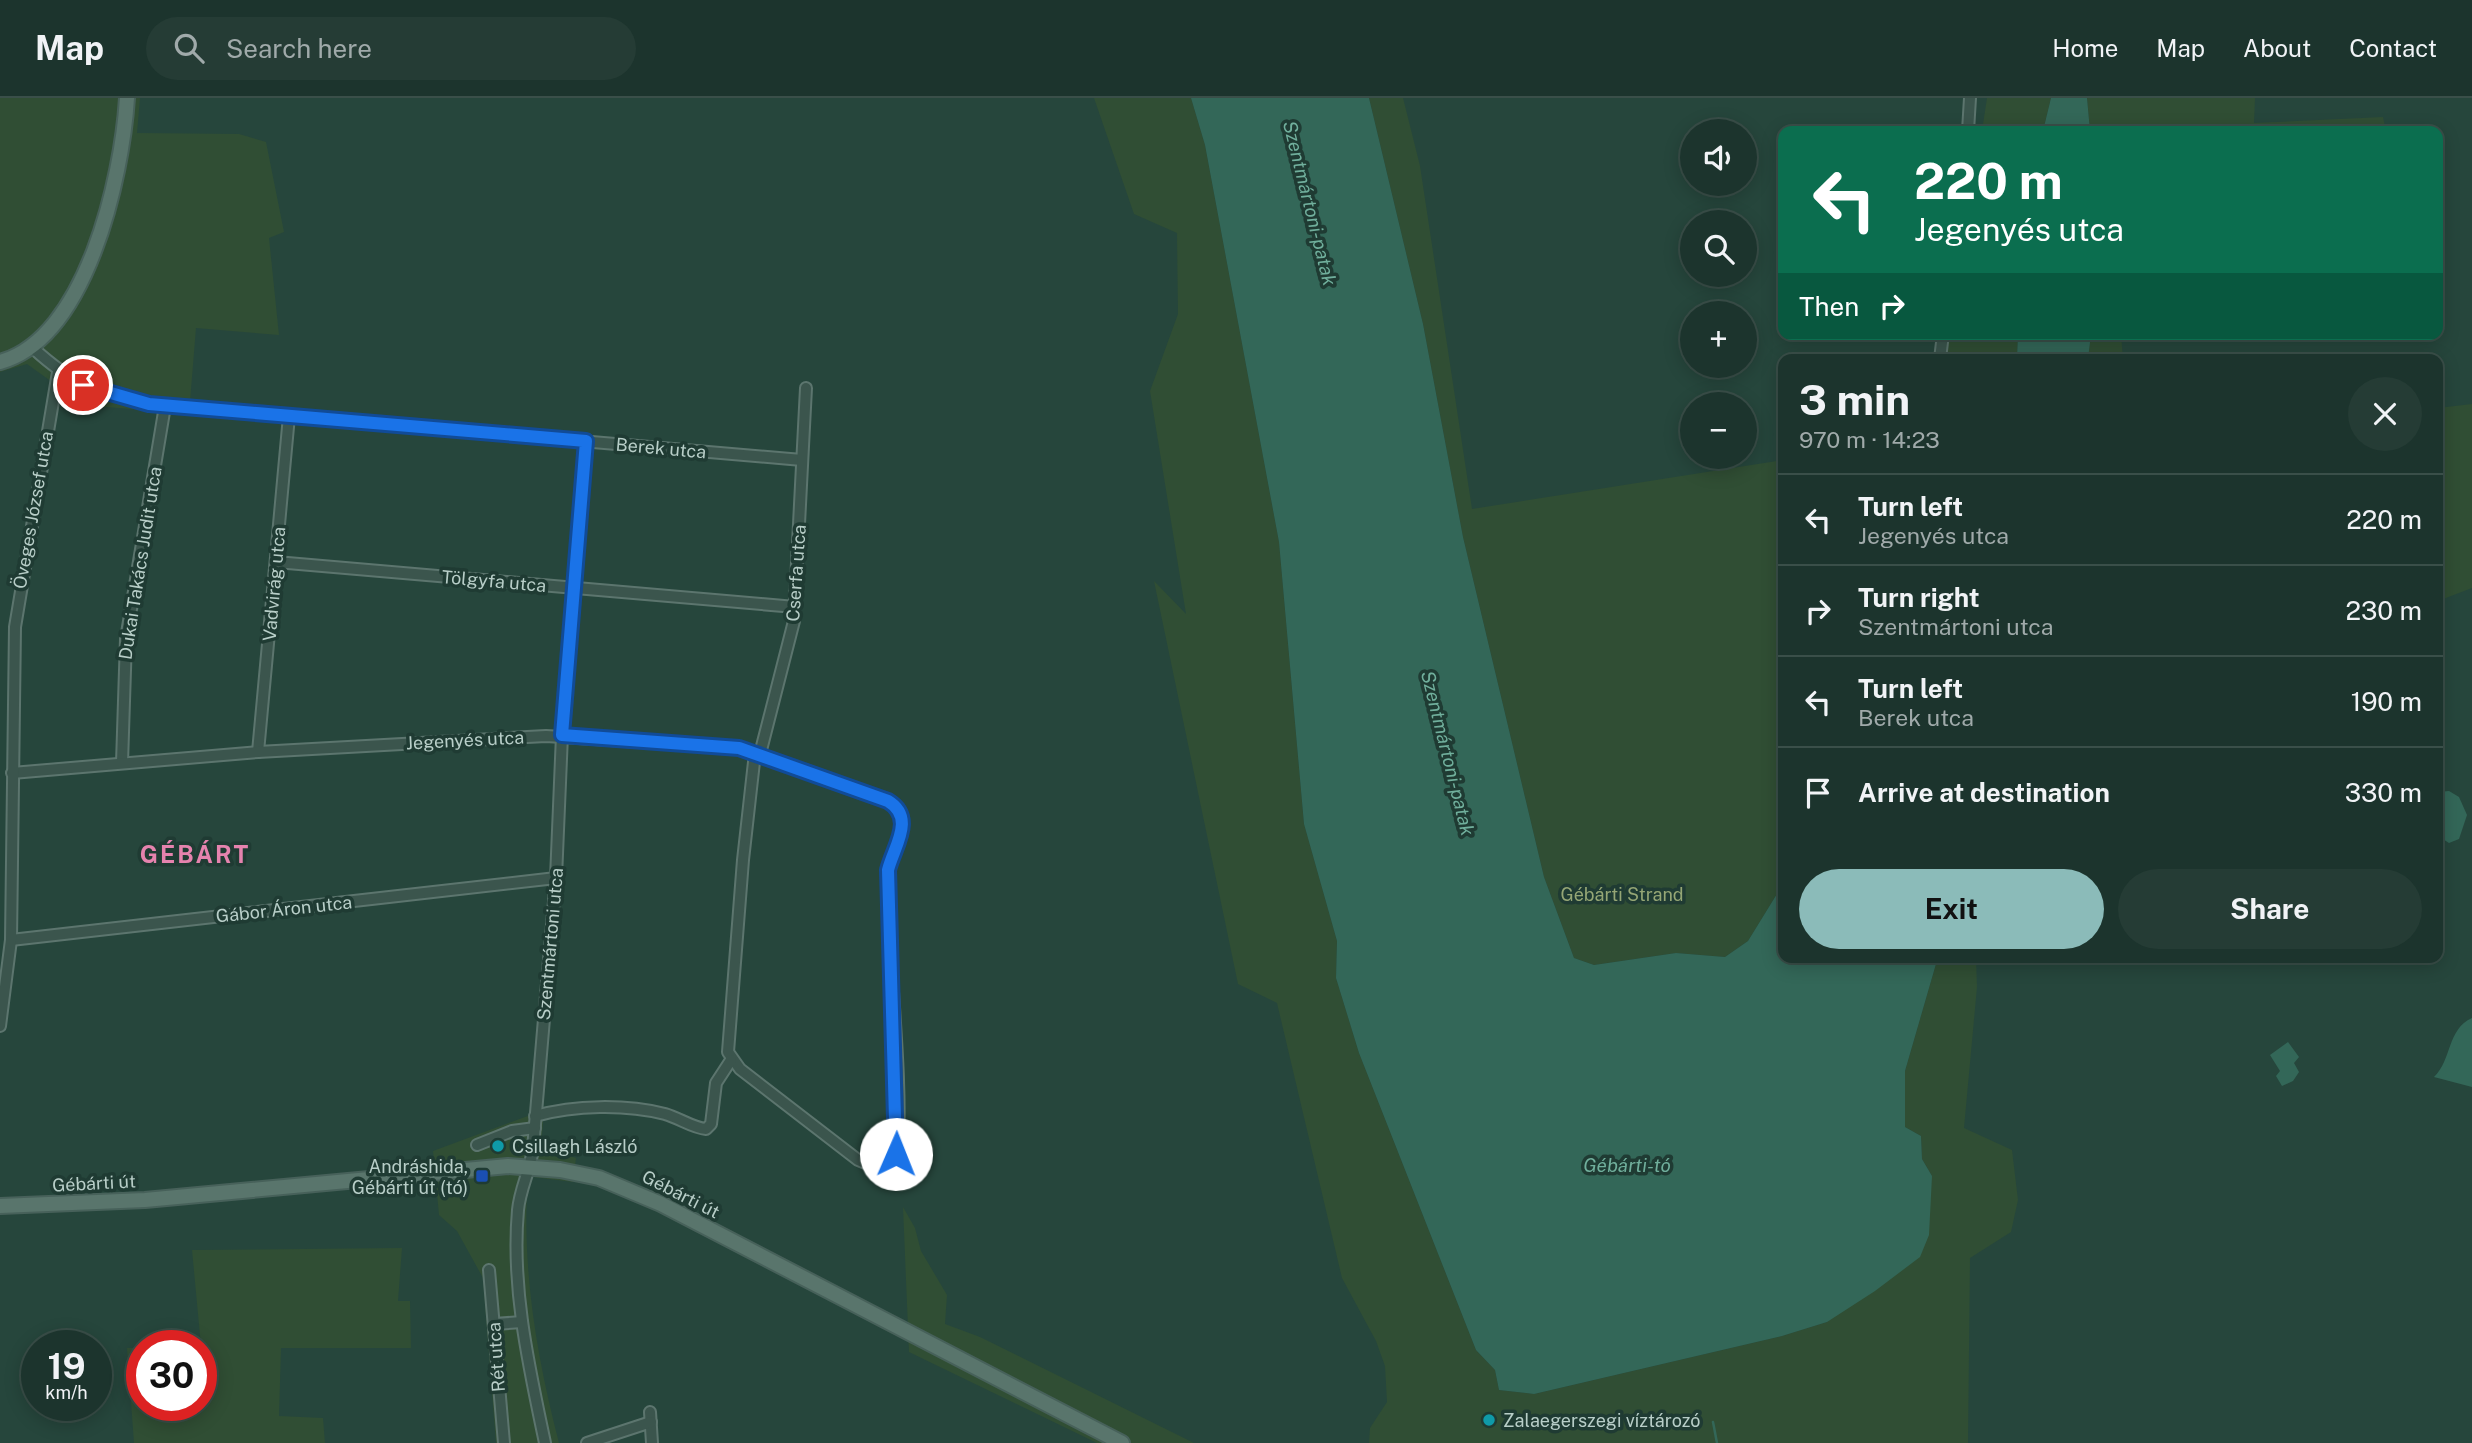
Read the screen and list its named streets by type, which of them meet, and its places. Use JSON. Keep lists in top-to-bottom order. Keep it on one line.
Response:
{"streets":{"main road":["Gébárti út"],"street":["Berek utca","Öveges József utca","Dukai Takács Judit utca","Cserfa utca","Tölgyfa utca","Vadvirág utca","Jegenyés utca","Gábor Áron utca","Szentmártoni utca","Rét utca"]},"crossings":[["Berek utca","Öveges József utca"],["Berek utca","Dukai Takács Judit utca"],["Berek utca","Cserfa utca"],["Berek utca","Vadvirág utca"],["Berek utca","Szentmártoni utca"],["Öveges József utca","Jegenyés utca"],["Öveges József utca","Gábor Áron utca"],["Dukai Takács Judit utca","Jegenyés utca"],["Cserfa utca","Tölgyfa utca"],["Cserfa utca","Jegenyés utca"],["Tölgyfa utca","Vadvirág utca"],["Tölgyfa utca","Szentmártoni utca"],["Vadvirág utca","Jegenyés utca"],["Jegenyés utca","Szentmártoni utca"],["Gábor Áron utca","Szentmártoni utca"],["Szentmártoni utca","Gébárti út"]],"districts":["GÉBÁRT"],"water":["Szentmártoni-patak","Gébárti-tó"],"parks":["Gébárti Strand"],"places":{"other":["Csillagh László","Zalaegerszegi víztározó"],"transit":["Andráshida, Gébárti út (tó)"]},"page":{"header":"Map","search":"Search here","nav":["Home","Map","About","Contact"],"map_buttons":["+","−"],"turn":["220 m","Jegenyés utca"],"then":"Then","heading":["3 min","970 m · 14:23"],"list":[{"name":"Turn left","note":"Jegenyés utca","value":"220 m"},{"name":"Turn right","note":"Szentmártoni utca","value":"230 m"},{"name":"Turn left","note":"Berek utca","value":"190 m"},{"name":"Arrive at destination","value":"330 m"}],"buttons":["Exit","Share"],"speed":"19 km/h","limit":"30"}}
